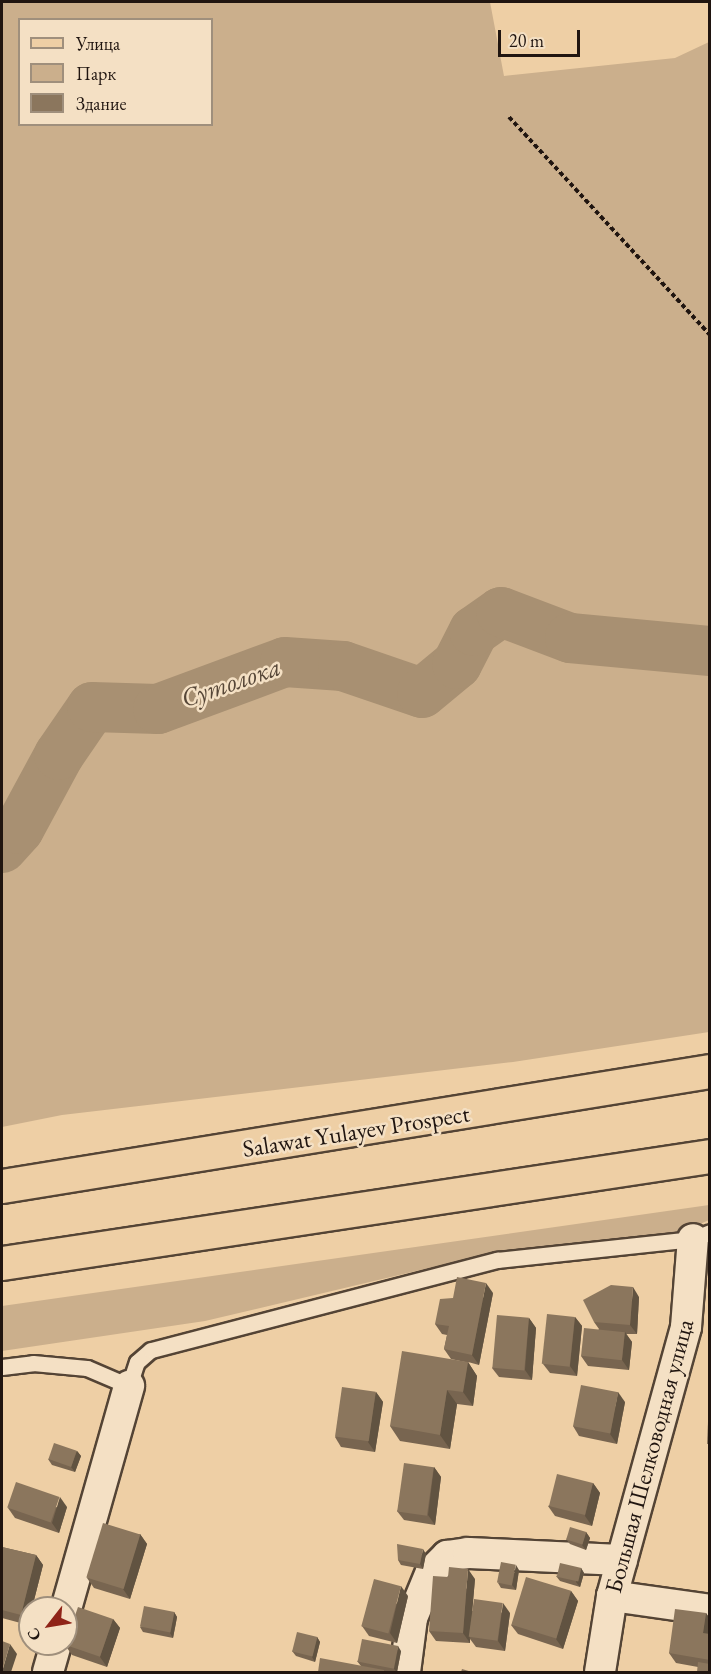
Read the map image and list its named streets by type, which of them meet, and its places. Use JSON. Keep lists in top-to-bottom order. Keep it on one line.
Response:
{"streets":{"main road":["Salawat Yulayev Prospect"],"street":["Большая Шелководная улица"]},"water":["Сутолока"],"legend":["Улица","Парк","Здание"],"scale_bar":"20 m","north":"bottom left"}
